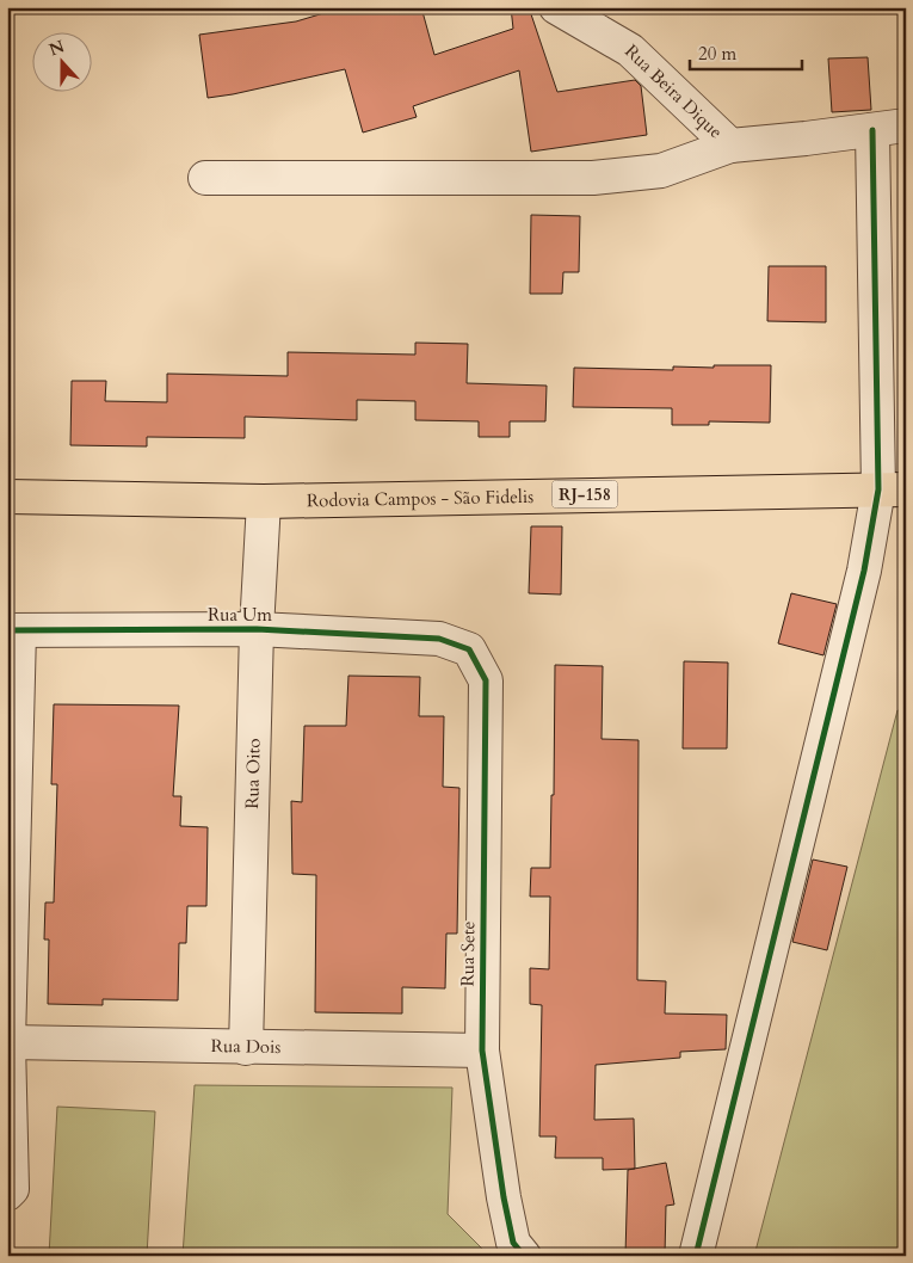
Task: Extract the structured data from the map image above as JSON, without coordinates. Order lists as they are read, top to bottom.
{
  "streets": {
    "main road": ["RJ-158", "Rodovia Campos - São Fidelis"],
    "street": [
      "Rua Beira Dique",
      "Rua Um",
      "Rua Oito",
      "Rua Sete",
      "Rua Dois"
    ]
  },
  "crossings": [
    ["Rodovia Campos - São Fidelis", "Rua Oito"],
    ["Rua Um", "Rua Oito"],
    ["Rua Um", "Rua Sete"],
    ["Rua Oito", "Rua Dois"],
    ["Rua Sete", "Rua Dois"]
  ],
  "scale_bar": "20 m",
  "north": "top"
}
